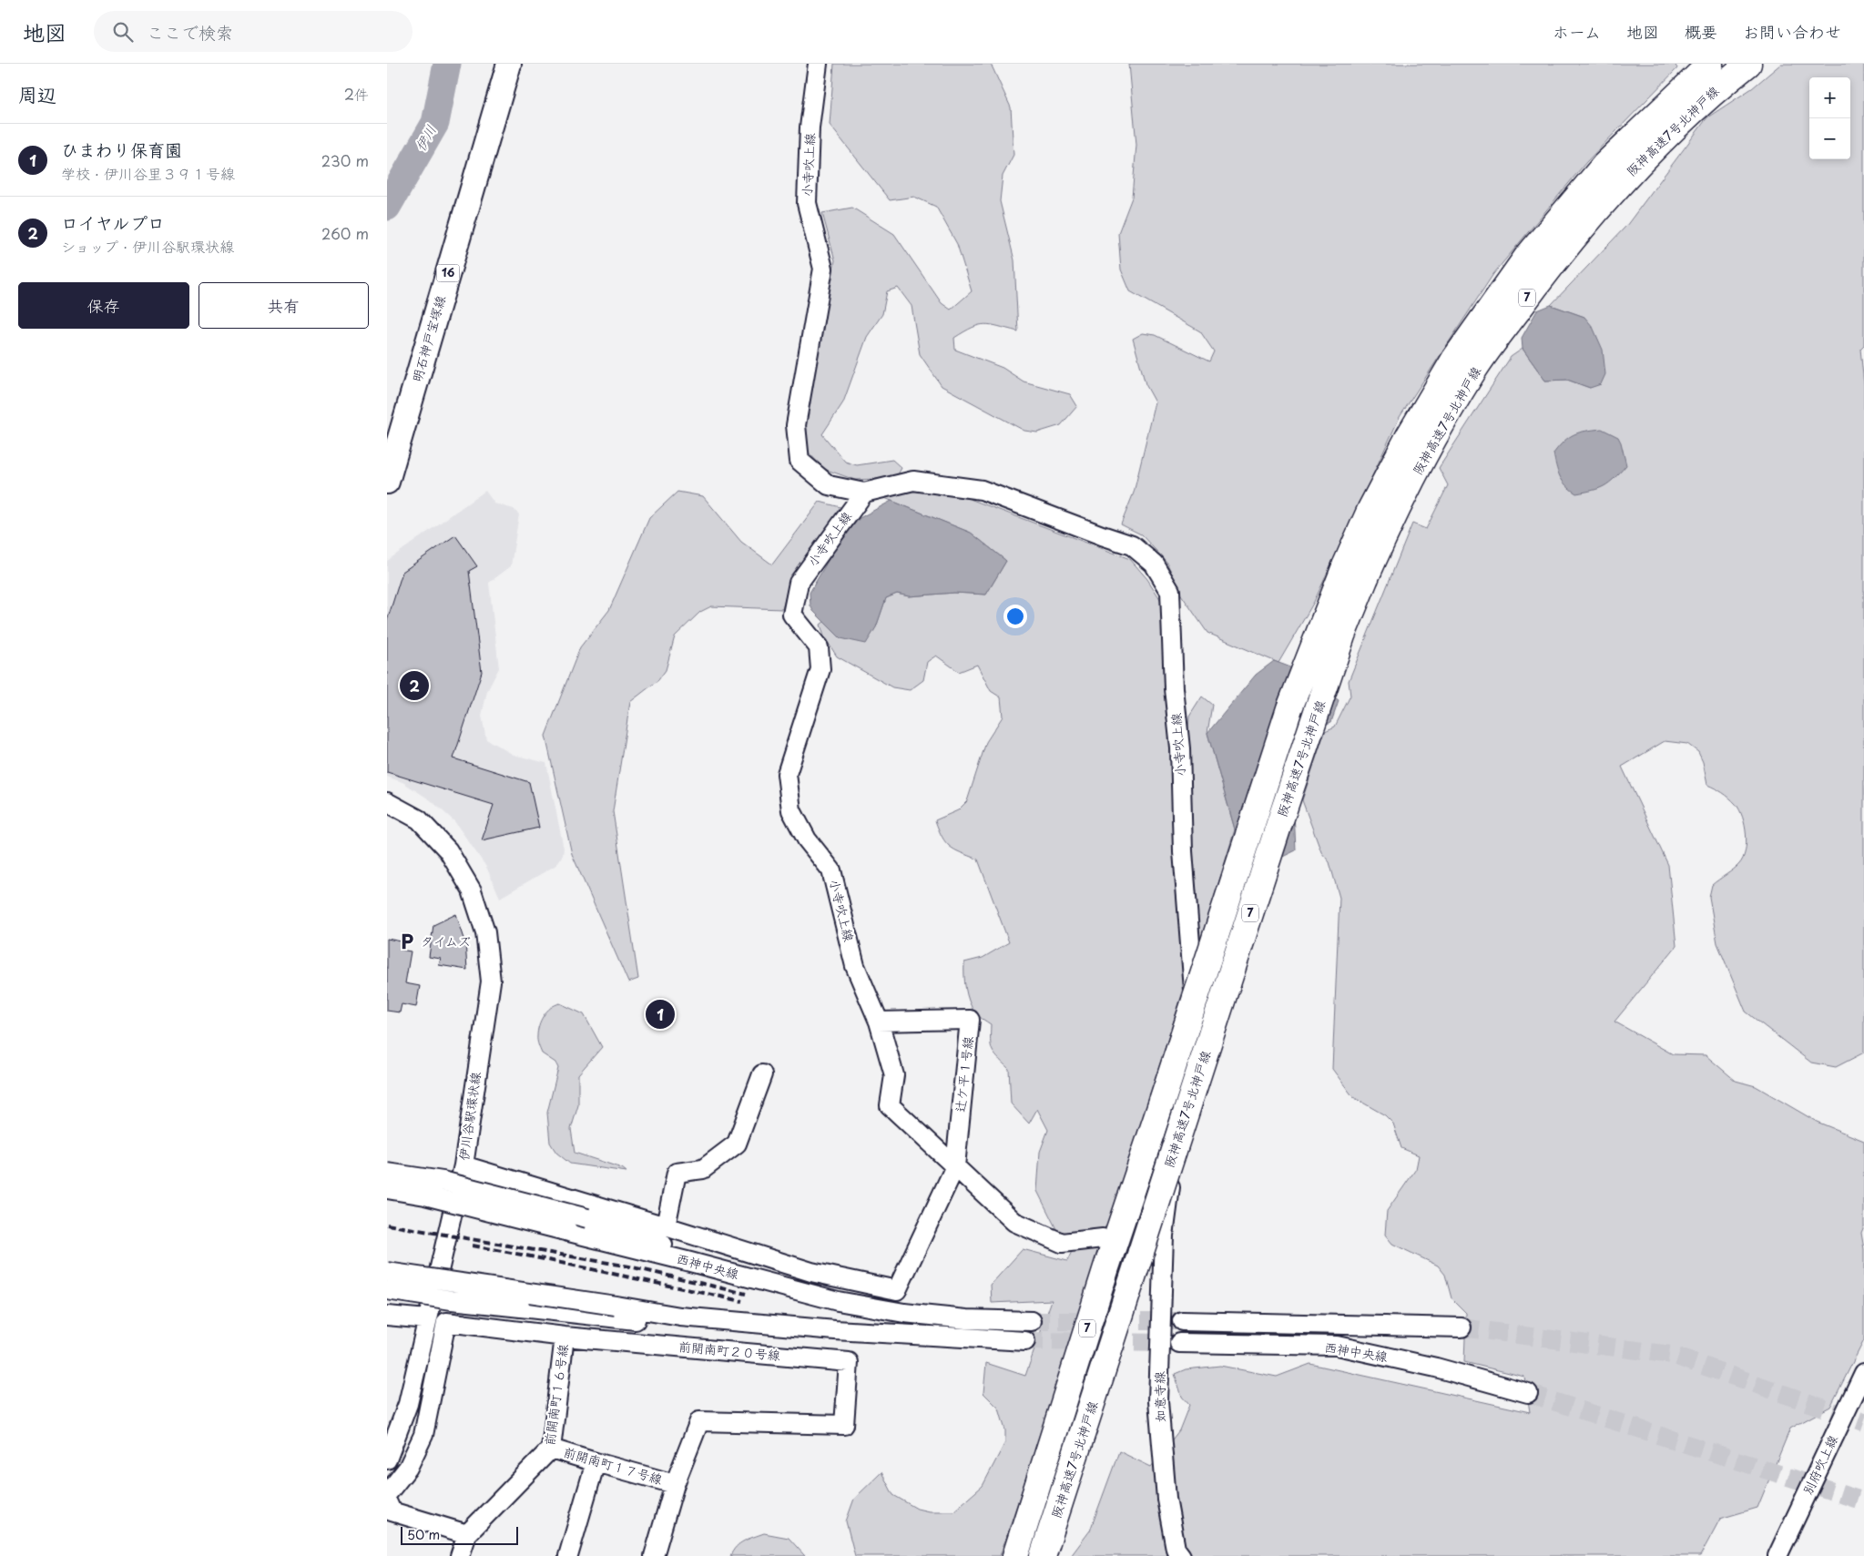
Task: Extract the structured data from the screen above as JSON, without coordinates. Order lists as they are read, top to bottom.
{
  "streets": {
    "highway": ["阪神高速7号北神戸線", "7"],
    "main road": ["16", "明石神戸宝塚線"],
    "street": [
      "小寺吹上線",
      "辻ケ平１号線",
      "伊川谷駅環状線",
      "西神中央線",
      "前開南町２０号線",
      "前開南町１６号線",
      "如意寺線",
      "別府吹上線",
      "前開南町１７号線"
    ]
  },
  "crossings": [
    ["小寺吹上線", "辻ケ平１号線"],
    ["小寺吹上線", "如意寺線"],
    ["前開南町２０号線", "前開南町１６号線"],
    ["前開南町２０号線", "前開南町１７号線"],
    ["前開南町１６号線", "前開南町１７号線"]
  ],
  "water": ["伊川"],
  "places": {
    "parking": ["タイムズ"]
  },
  "scale_bar": "50 m",
  "page": {
    "header": "地図",
    "search": "ここで検索",
    "nav": [
      "ホーム",
      "地図",
      "概要",
      "お問い合わせ"
    ],
    "heading": ["周辺", "2件"],
    "map_buttons": ["+", "−"],
    "list": [
      {
        "mark": "1",
        "name": "ひまわり保育園",
        "note": "学校 · 伊川谷里３９１号線",
        "value": "230 m"
      },
      {
        "mark": "2",
        "name": "ロイヤルプロ",
        "note": "ショップ · 伊川谷駅環状線",
        "value": "260 m"
      }
    ],
    "buttons": ["保存", "共有"],
    "pins": ["2", "1"],
    "scale": "50 m"
  }
}
